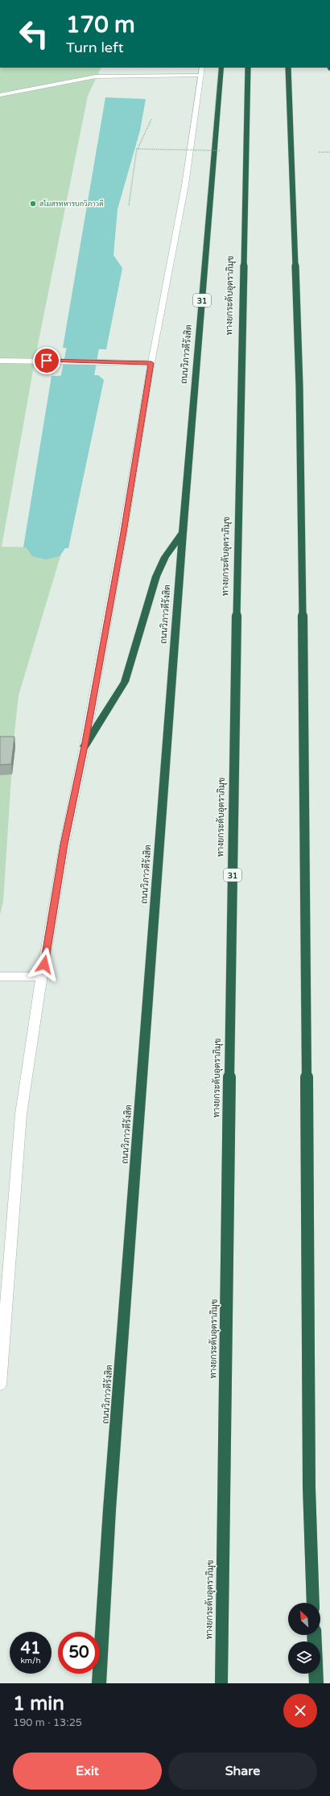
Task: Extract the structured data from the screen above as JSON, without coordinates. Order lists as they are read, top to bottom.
{
  "streets": {
    "highway": ["ทางยกระดับอุตราภิมุข", "31", "ถนนวิภาวดีรังสิต"]
  },
  "places": ["สโมสรทหารบกวิภาวดี"],
  "north": "top left",
  "page": {
    "turn": ["170 m", "Turn left"],
    "speed": "41 km/h",
    "limit": "50",
    "heading": ["1 min", "190 m · 13:25"],
    "buttons": ["Exit", "Share"]
  }
}
